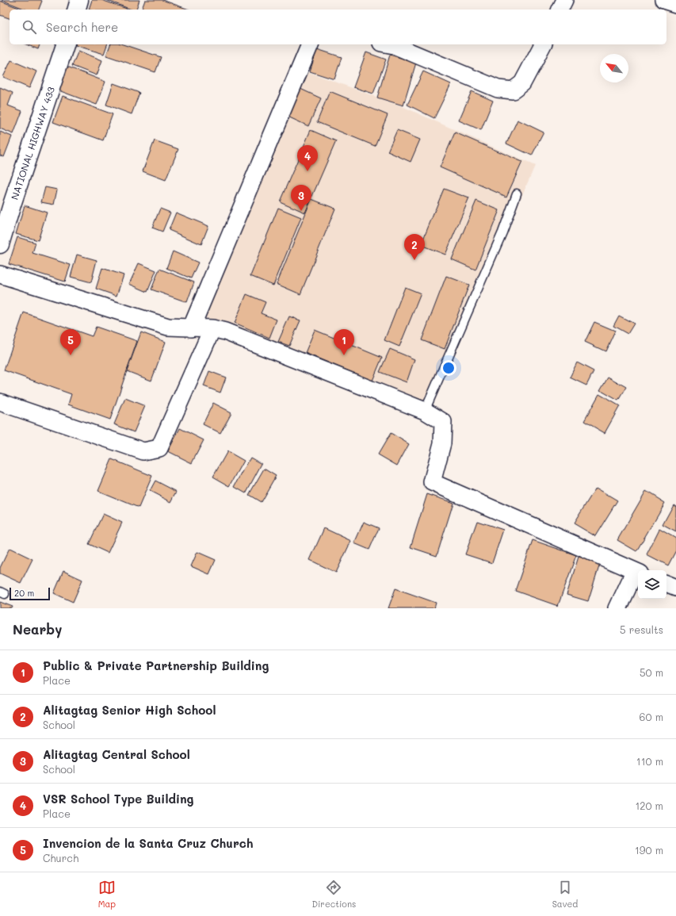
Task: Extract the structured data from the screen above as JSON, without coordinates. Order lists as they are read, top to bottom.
{
  "streets": {
    "main road": ["NATIONAL HIGHWAY 433"]
  },
  "scale_bar": "20 m",
  "north": "top left",
  "page": {
    "search": "Search here",
    "pins": [
      "4",
      "3",
      "2",
      "1",
      "5"
    ],
    "scale": "20 m",
    "heading": ["Nearby", "5 results"],
    "list": [
      {
        "mark": "1",
        "name": "Public & Private Partnership Building",
        "note": "Place",
        "value": "50 m"
      },
      {
        "mark": "2",
        "name": "Alitagtag Senior High School",
        "note": "School",
        "value": "60 m"
      },
      {
        "mark": "3",
        "name": "Alitagtag Central School",
        "note": "School",
        "value": "110 m"
      },
      {
        "mark": "4",
        "name": "VSR School Type Building",
        "note": "Place",
        "value": "120 m"
      },
      {
        "mark": "5",
        "name": "Invencion de la Santa Cruz Church",
        "note": "Church",
        "value": "190 m"
      }
    ],
    "nav": ["Map", "Directions", "Saved"]
  }
}
